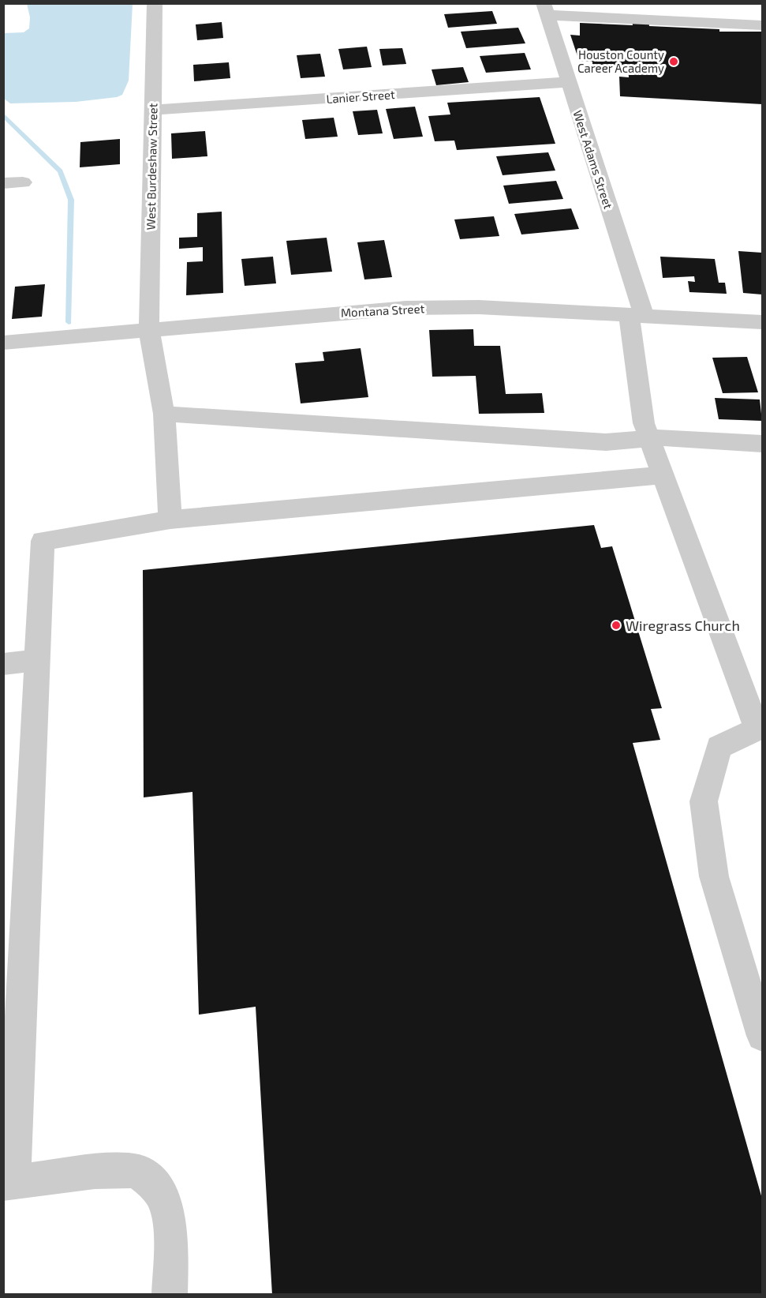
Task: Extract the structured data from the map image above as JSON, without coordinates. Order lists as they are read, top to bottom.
{
  "streets": {
    "street": [
      "Lanier Street",
      "West Adams Street",
      "West Burdeshaw Street",
      "Montana Street"
    ]
  },
  "crossings": [
    ["Lanier Street", "West Adams Street"],
    ["Lanier Street", "West Burdeshaw Street"],
    ["West Adams Street", "Montana Street"],
    ["West Burdeshaw Street", "Montana Street"]
  ],
  "places": ["Houston County Career Academy", "Wiregrass Church"]
}
